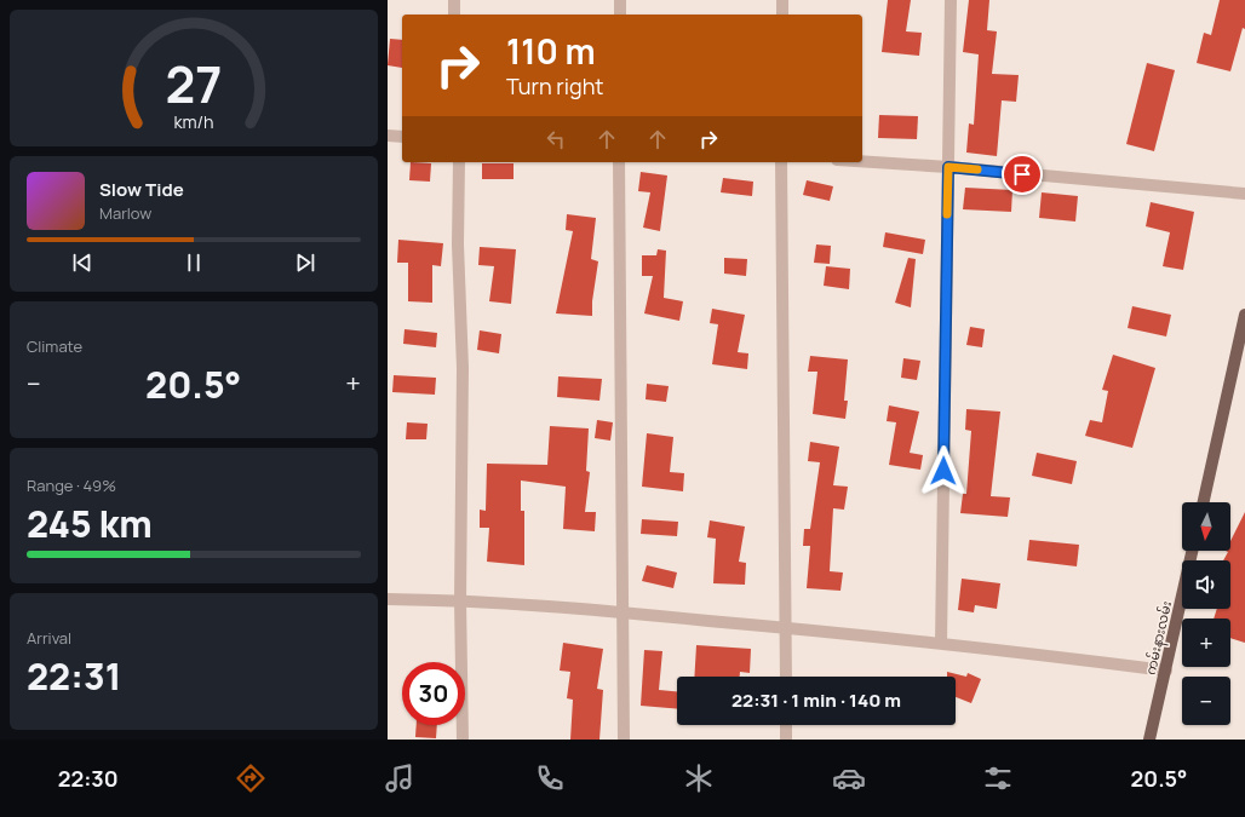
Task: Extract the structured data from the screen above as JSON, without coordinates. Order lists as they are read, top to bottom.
{
  "streets": {
    "main road": ["ကမ်းနားလမ်း"]
  },
  "north": "bottom",
  "page": {
    "turn": ["110 m", "Turn right"],
    "song": ["Slow Tide", "Marlow"],
    "tile": [
      "Climate",
      ["Range · 49%", "245 km"],
      ["Arrival", "22:31"]
    ],
    "heat": ["−", "20.5°", "+"],
    "map_buttons": ["+", "−"],
    "limit": "30",
    "trip": "22:31 · 1 min · 140 m",
    "tabs": ["22:30", "20.5°"],
    "gauge": ["27", "km/h"]
  }
}
